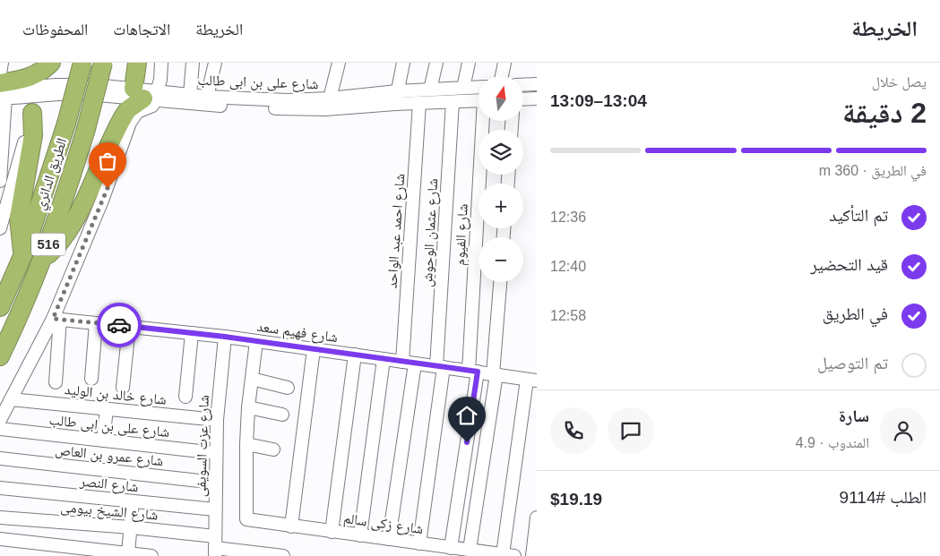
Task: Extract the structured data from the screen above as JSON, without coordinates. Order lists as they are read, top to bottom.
{
  "streets": {
    "highway": ["الطريق الدائري", "516"],
    "street": [
      "شارع على بن ابى طالب",
      "شارع احمد عبد الواحد",
      "شارع عثمان الوحوش",
      "شارع الفيوم",
      "شارع فهيم سعد",
      "شارع خالد بن الوليد",
      "شارع عزت السويفى",
      "شارع عمرو بن العاص",
      "شارع النصر",
      "شارع الشيخ بيومى",
      "شارع زكى سالم"
    ]
  },
  "crossings": [
    ["شارع على بن ابى طالب", "شارع احمد عبد الواحد"],
    ["شارع على بن ابى طالب", "شارع عثمان الوحوش"],
    ["شارع على بن ابى طالب", "شارع عزت السويفى"],
    ["شارع احمد عبد الواحد", "شارع فهيم سعد"],
    ["شارع احمد عبد الواحد", "شارع زكى سالم"],
    ["شارع عثمان الوحوش", "شارع فهيم سعد"],
    ["شارع عثمان الوحوش", "شارع زكى سالم"],
    ["شارع الفيوم", "شارع فهيم سعد"],
    ["شارع الفيوم", "شارع زكى سالم"],
    ["شارع فهيم سعد", "شارع عزت السويفى"],
    ["شارع خالد بن الوليد", "شارع عزت السويفى"],
    ["شارع عزت السويفى", "شارع عمرو بن العاص"],
    ["شارع عزت السويفى", "شارع النصر"],
    ["شارع عزت السويفى", "شارع الشيخ بيومى"]
  ],
  "north": "top",
  "page": {
    "header": "الخريطة",
    "nav": ["الخريطة", "الاتجاهات", "المحفوظات"],
    "heading": ["2 دقيقة", "يصل خلال", "13:04–13:09"],
    "panel": [
      "سارة",
      "المندوب · 4.9",
      "الطلب #9114",
      "$19.19"
    ],
    "map_buttons": ["+", "−"],
    "bar": "في الطريق · 360 m",
    "list": [
      ["تم التأكيد", "12:36"],
      ["قيد التحضير", "12:40"],
      ["في الطريق", "12:58"],
      "تم التوصيل"
    ]
  }
}
